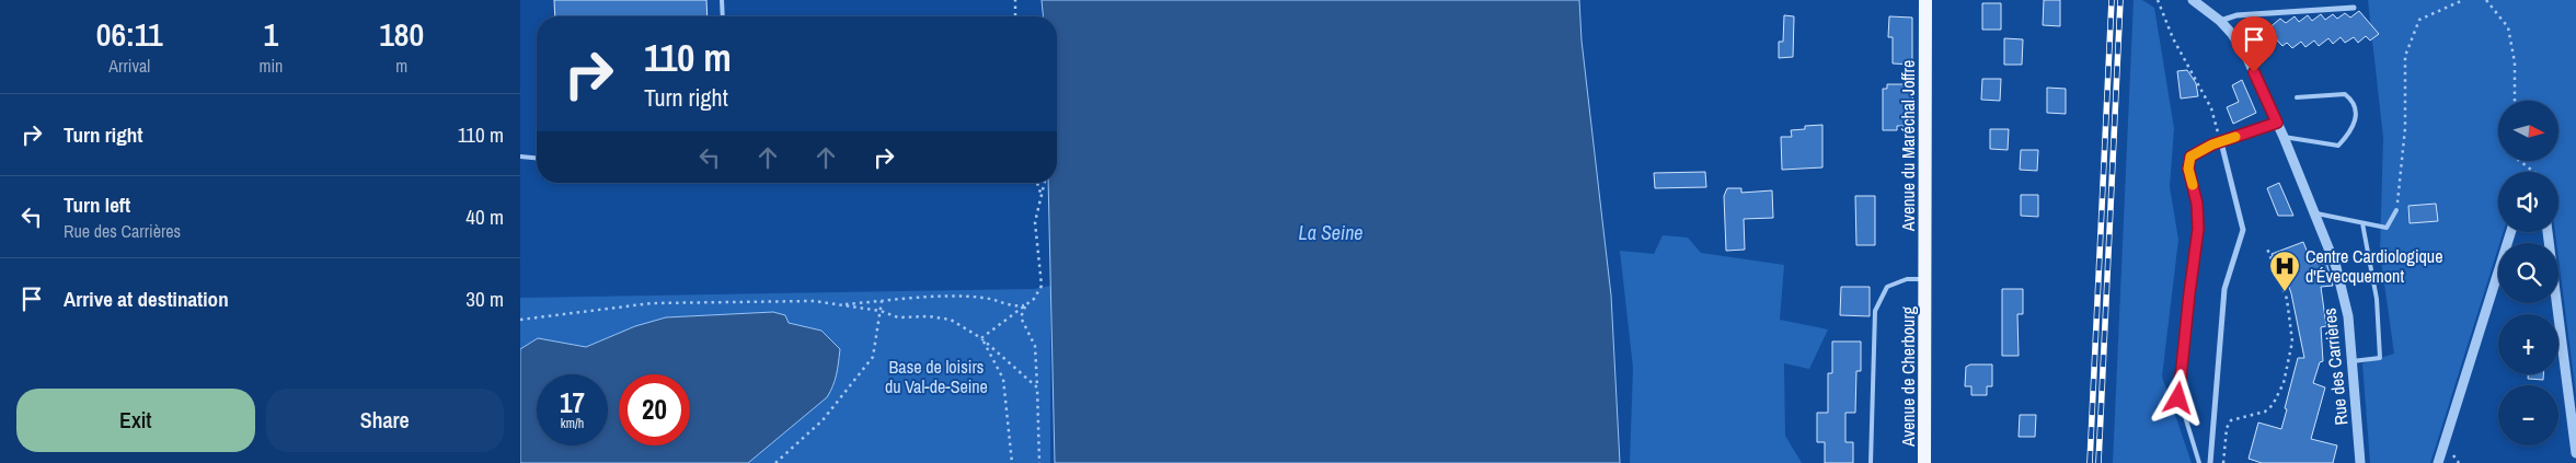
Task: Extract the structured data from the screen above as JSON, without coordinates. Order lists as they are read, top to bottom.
{
  "streets": {
    "main road": ["Avenue du Maréchal Joffre", "Avenue de Cherbourg"],
    "street": ["Rue des Carrières"]
  },
  "crossings": [
    ["Avenue du Maréchal Joffre", "Avenue de Cherbourg"]
  ],
  "water": ["La Seine"],
  "parks": ["Base de loisirs du Val-de-Seine"],
  "places": {
    "hospital": ["Centre Cardiologique d'Évecquemont"]
  },
  "north": "right",
  "page": {
    "eta": [
      "06:11",
      "Arrival",
      "1",
      "min",
      "180",
      "m"
    ],
    "turn": ["110 m", "Turn right"],
    "list": [
      {
        "name": "Turn right",
        "value": "110 m"
      },
      {
        "name": "Turn left",
        "note": "Rue des Carrières",
        "value": "40 m"
      },
      {
        "name": "Arrive at destination",
        "value": "30 m"
      }
    ],
    "map_buttons": ["+", "−"],
    "speed": "17 km/h",
    "limit": "20",
    "buttons": ["Exit", "Share"]
  }
}
